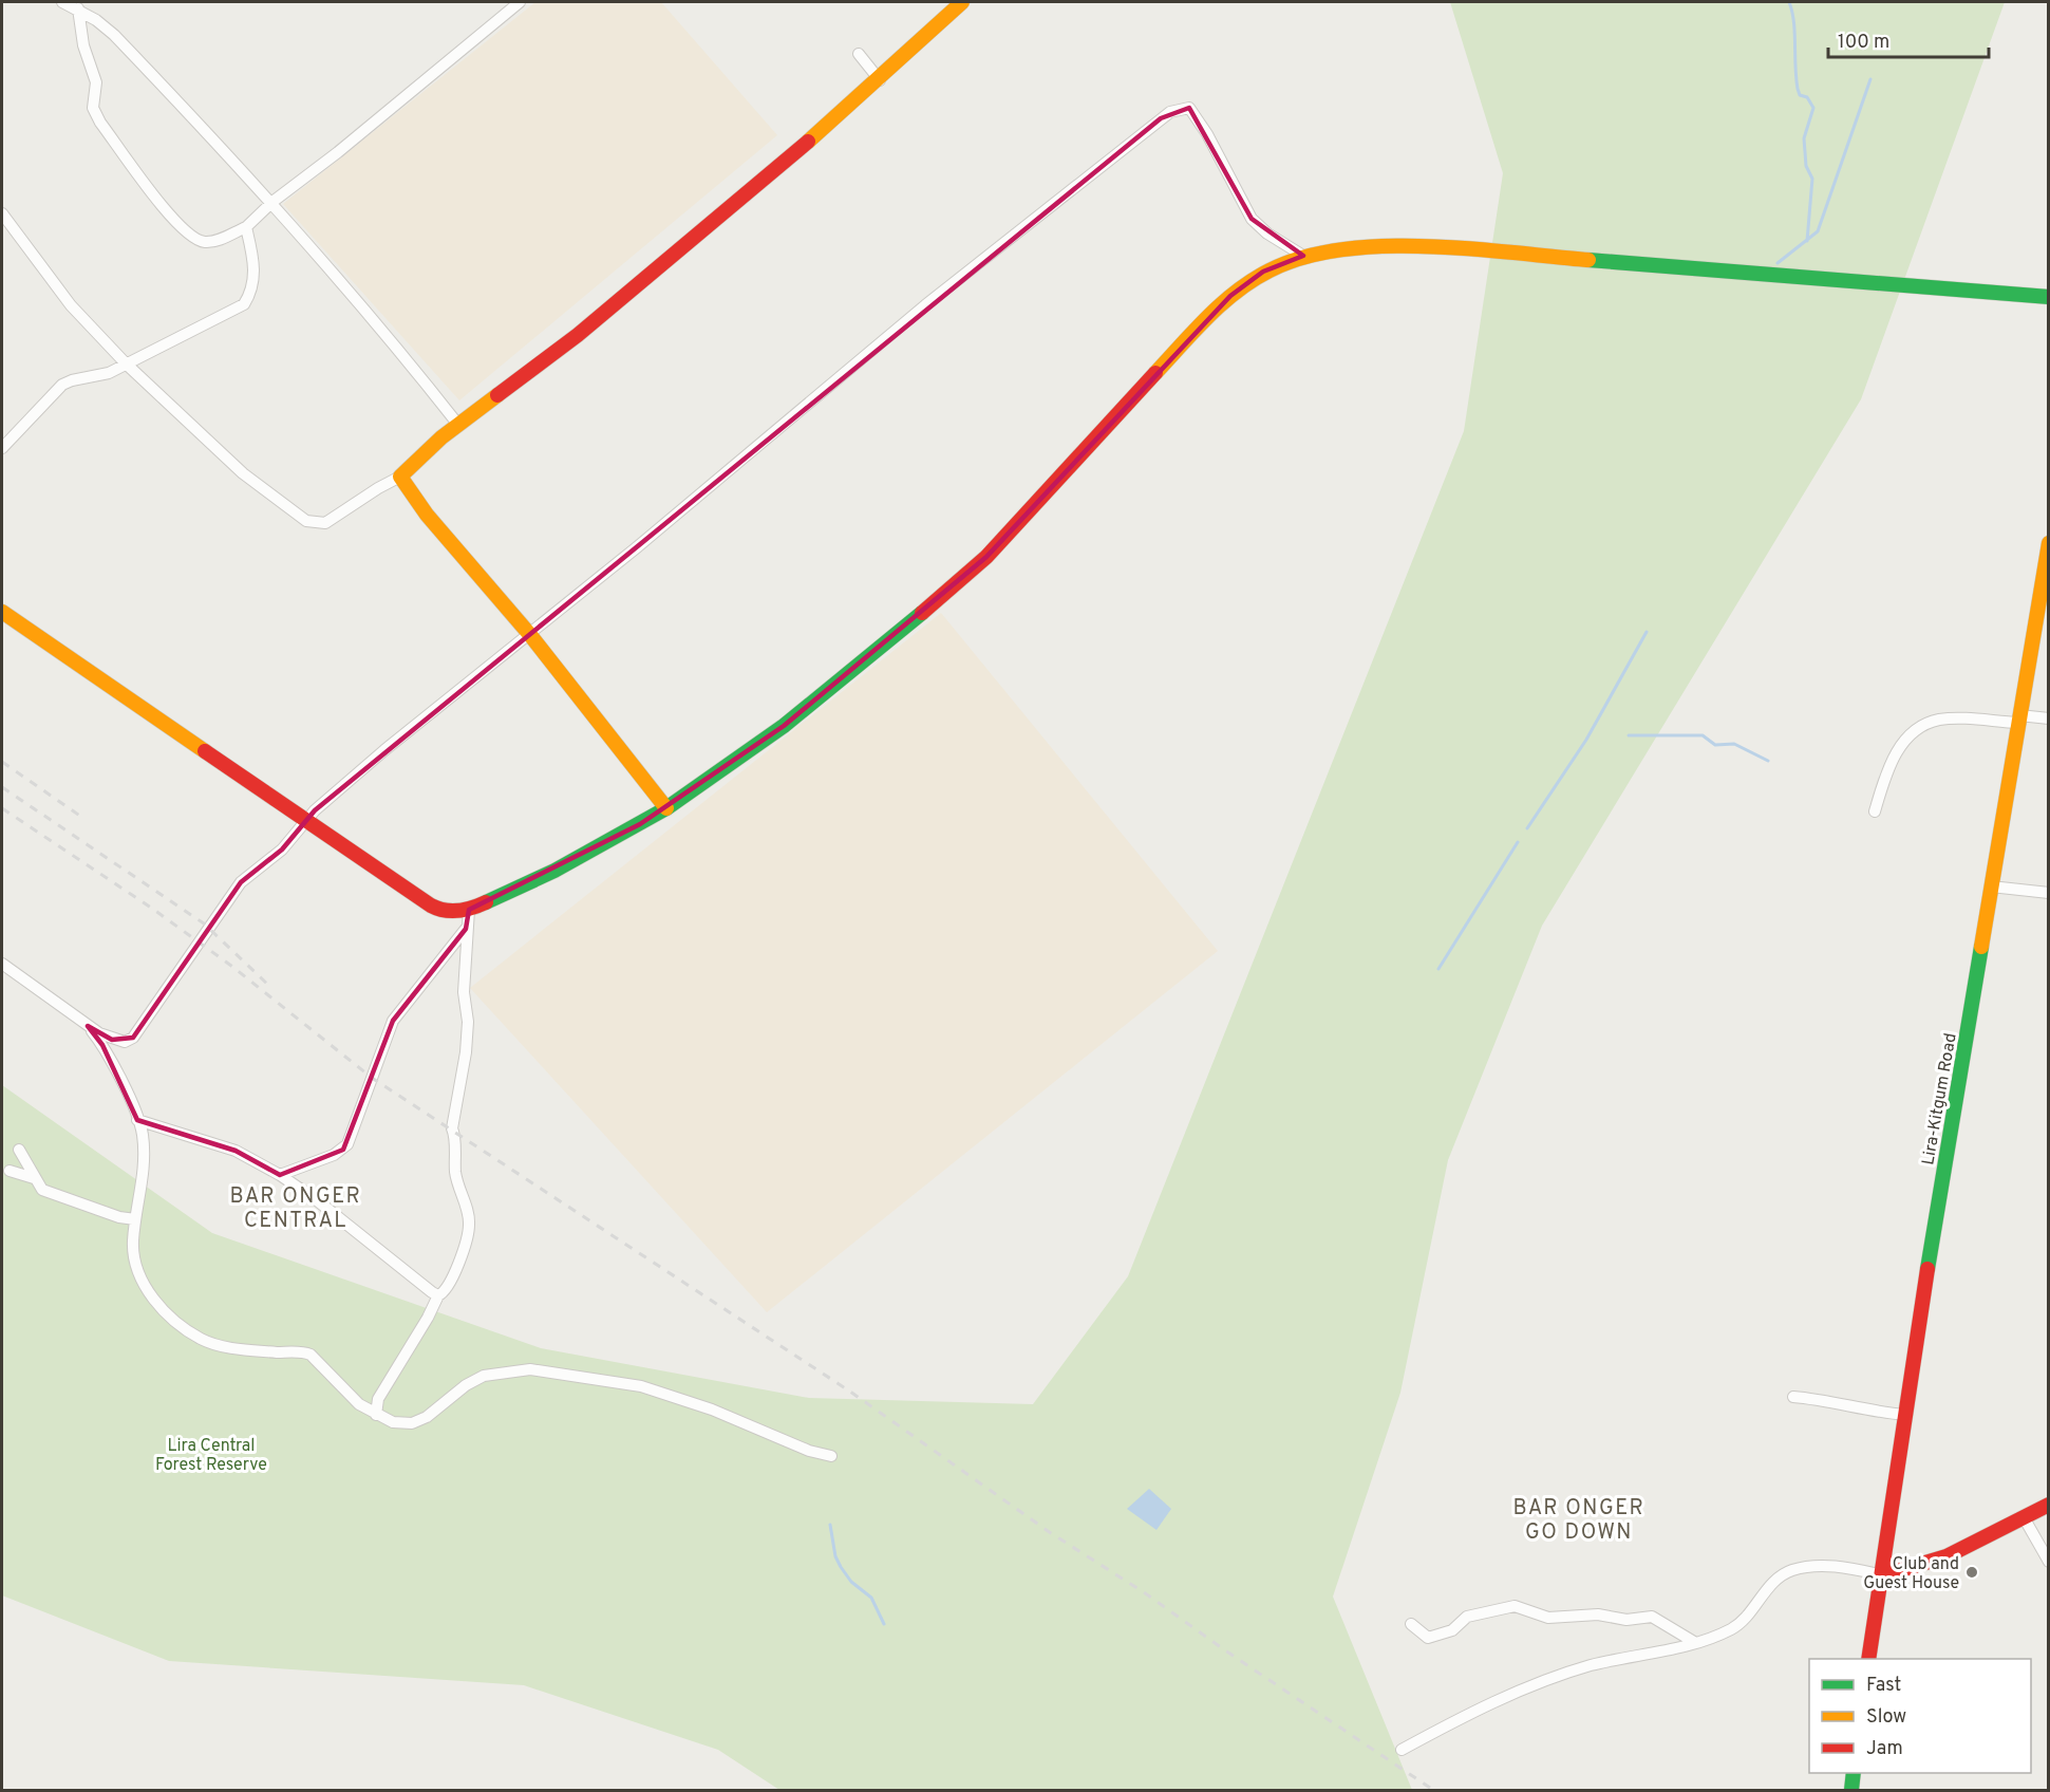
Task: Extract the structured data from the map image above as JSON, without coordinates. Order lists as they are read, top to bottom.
{
  "streets": {
    "street": ["Lira-Kitgum Road"]
  },
  "districts": ["BAR ONGER CENTRAL", "BAR ONGER GO DOWN"],
  "parks": ["Lira Central Forest Reserve"],
  "places": ["Club and Guest House"],
  "legend": ["Fast", "Slow", "Jam"],
  "scale_bar": "100 m"
}
